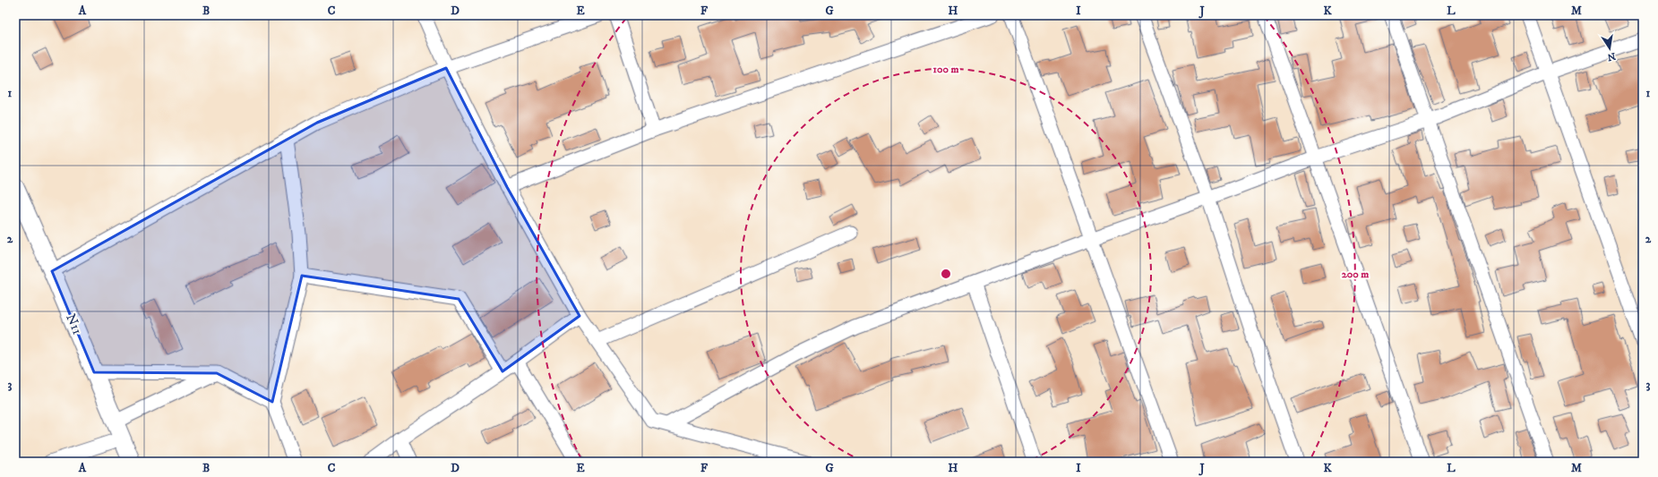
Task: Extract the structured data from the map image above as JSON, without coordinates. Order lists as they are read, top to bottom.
{
  "streets": {
    "main road": ["N11"]
  },
  "north": "bottom",
  "grid": {
    "columns": [
      "A",
      "B",
      "C",
      "D",
      "E",
      "F",
      "G",
      "H",
      "I",
      "J",
      "K",
      "L",
      "M"
    ],
    "rows": ["1", "2", "3"]
  },
  "rings": ["100 m", "200 m"]
}
